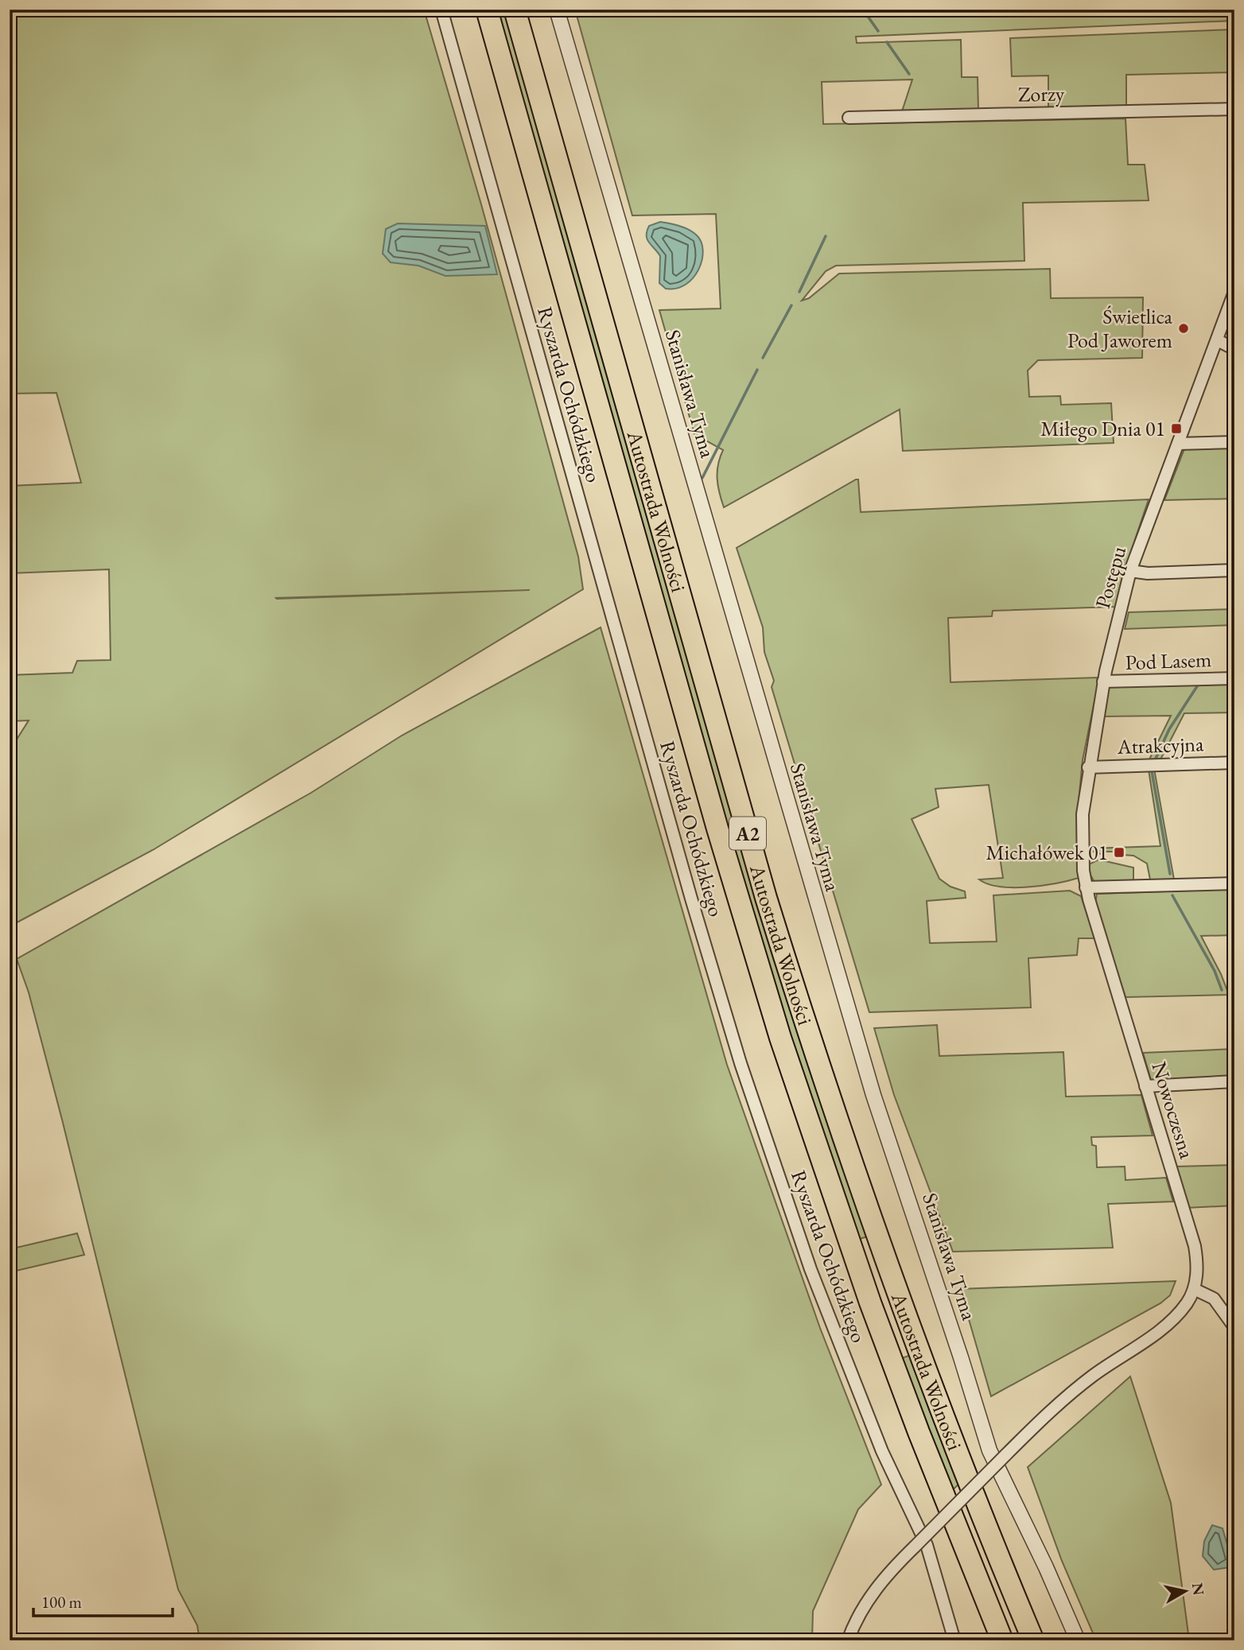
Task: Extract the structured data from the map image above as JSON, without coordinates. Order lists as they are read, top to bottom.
{
  "streets": {
    "highway": ["Autostrada Wolności", "A2"],
    "street": [
      "Zorzy",
      "Stanisława Tyma",
      "Ryszarda Ochódzkiego",
      "Postępu",
      "Pod Lasem",
      "Atrakcyjna",
      "Nowoczesna"
    ]
  },
  "crossings": [
    ["Postępu", "Pod Lasem"],
    ["Postępu", "Atrakcyjna"],
    ["Postępu", "Nowoczesna"]
  ],
  "places": {
    "other": ["Świetlica Pod Jaworem"],
    "transit": ["Miłego Dnia 01", "Michałówek 01"]
  },
  "scale_bar": "100 m",
  "north": "right"
}
